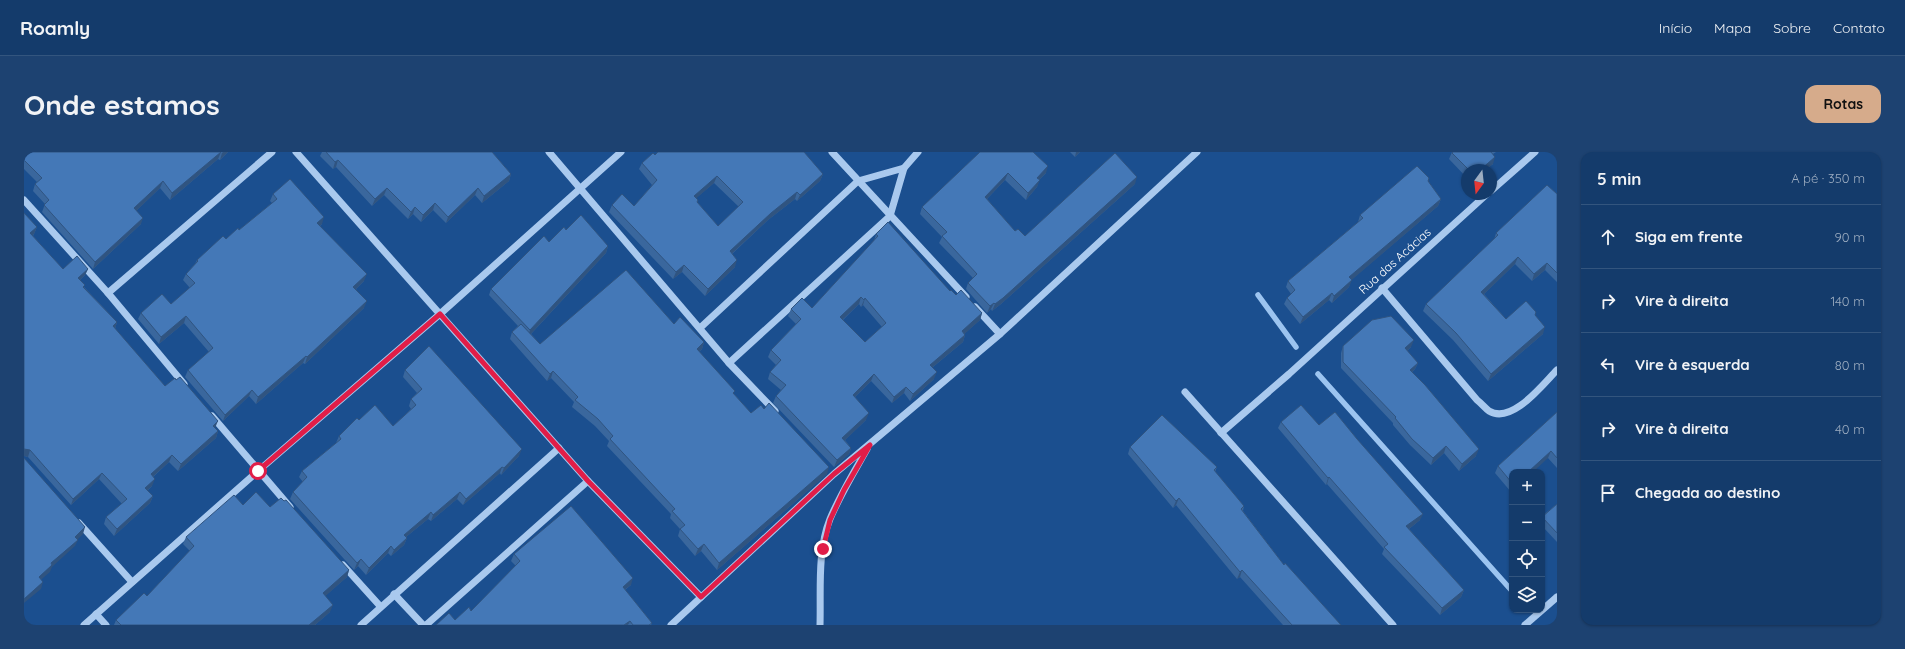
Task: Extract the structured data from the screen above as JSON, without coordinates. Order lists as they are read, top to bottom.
{
  "streets": {
    "street": ["Rua das Acácias"]
  },
  "north": "bottom",
  "page": {
    "header": "Roamly",
    "nav": [
      "Início",
      "Mapa",
      "Sobre",
      "Contato"
    ],
    "buttons": "Rotas",
    "title": "Onde estamos",
    "heading": ["5 min", "A pé · 350 m"],
    "list": [
      ["Siga em frente", "90 m"],
      ["Vire à direita", "140 m"],
      ["Vire à esquerda", "80 m"],
      ["Vire à direita", "40 m"],
      "Chegada ao destino"
    ],
    "map_buttons": ["+", "−"]
  }
}
